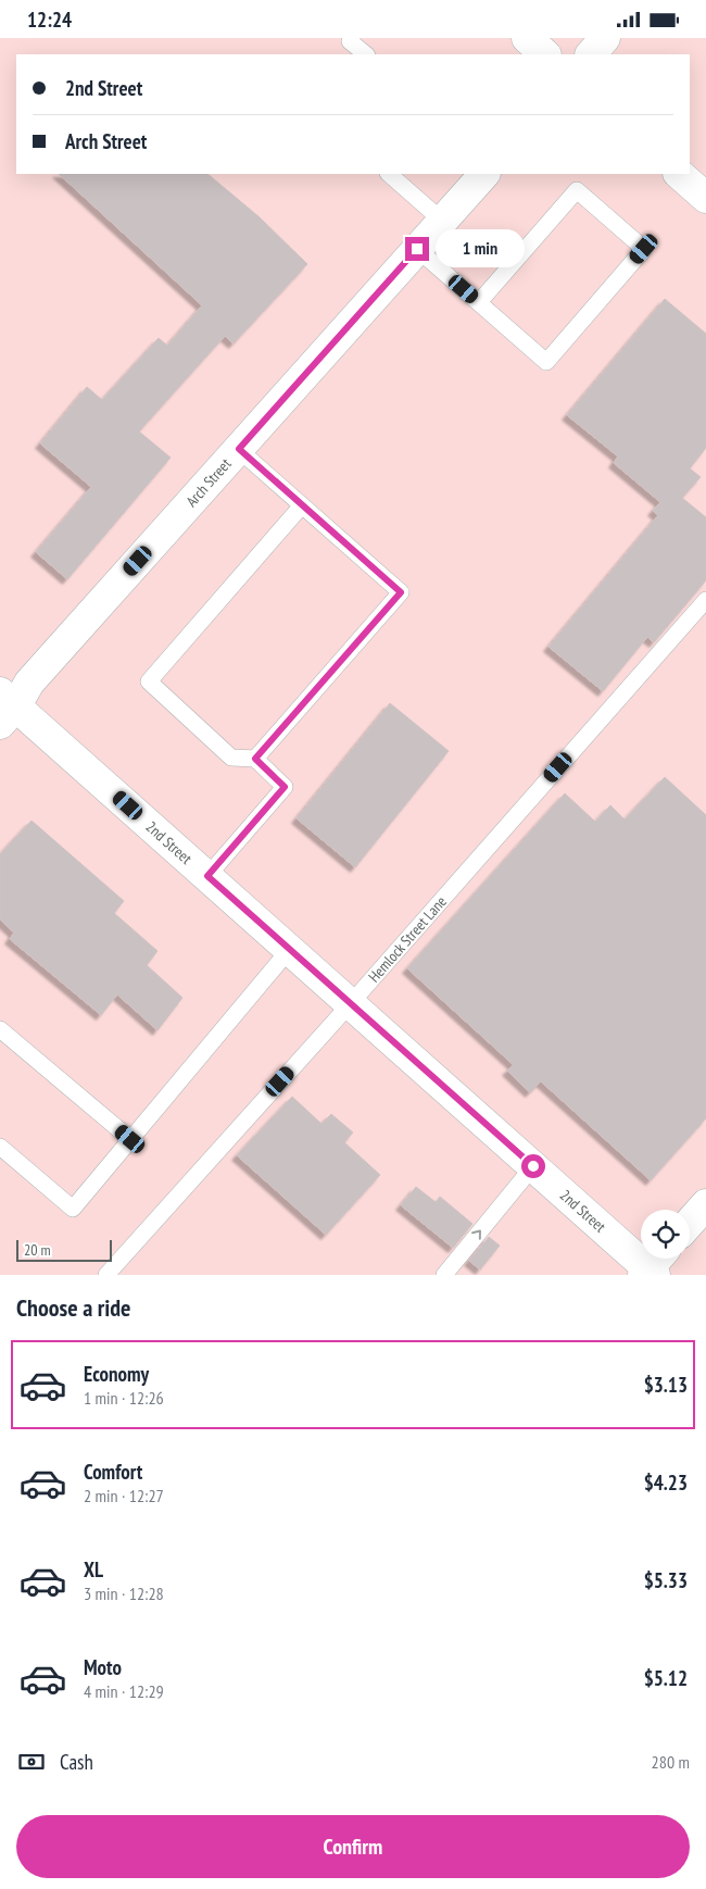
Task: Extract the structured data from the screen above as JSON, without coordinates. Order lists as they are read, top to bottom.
{
  "streets": {
    "street": ["Arch Street", "2nd Street"],
    "lane": ["Hemlock Street Lane"]
  },
  "crossings": [
    ["Arch Street", "2nd Street"],
    ["2nd Street", "Hemlock Street Lane"]
  ],
  "scale_bar": "20 m",
  "page": {
    "status": "12:24",
    "banner": ["2nd Street", "Arch Street"],
    "bubble": "1 min",
    "scale": "20 m",
    "heading": "Choose a ride",
    "list": [
      {
        "name": "Economy",
        "note": "1 min · 12:26",
        "value": "$3.13"
      },
      {
        "name": "Comfort",
        "note": "2 min · 12:27",
        "value": "$4.23"
      },
      {
        "name": "XL",
        "note": "3 min · 12:28",
        "value": "$5.33"
      },
      {
        "name": "Moto",
        "note": "4 min · 12:29",
        "value": "$5.12"
      }
    ],
    "pay": ["Cash", "280 m"],
    "buttons": "Confirm"
  }
}
